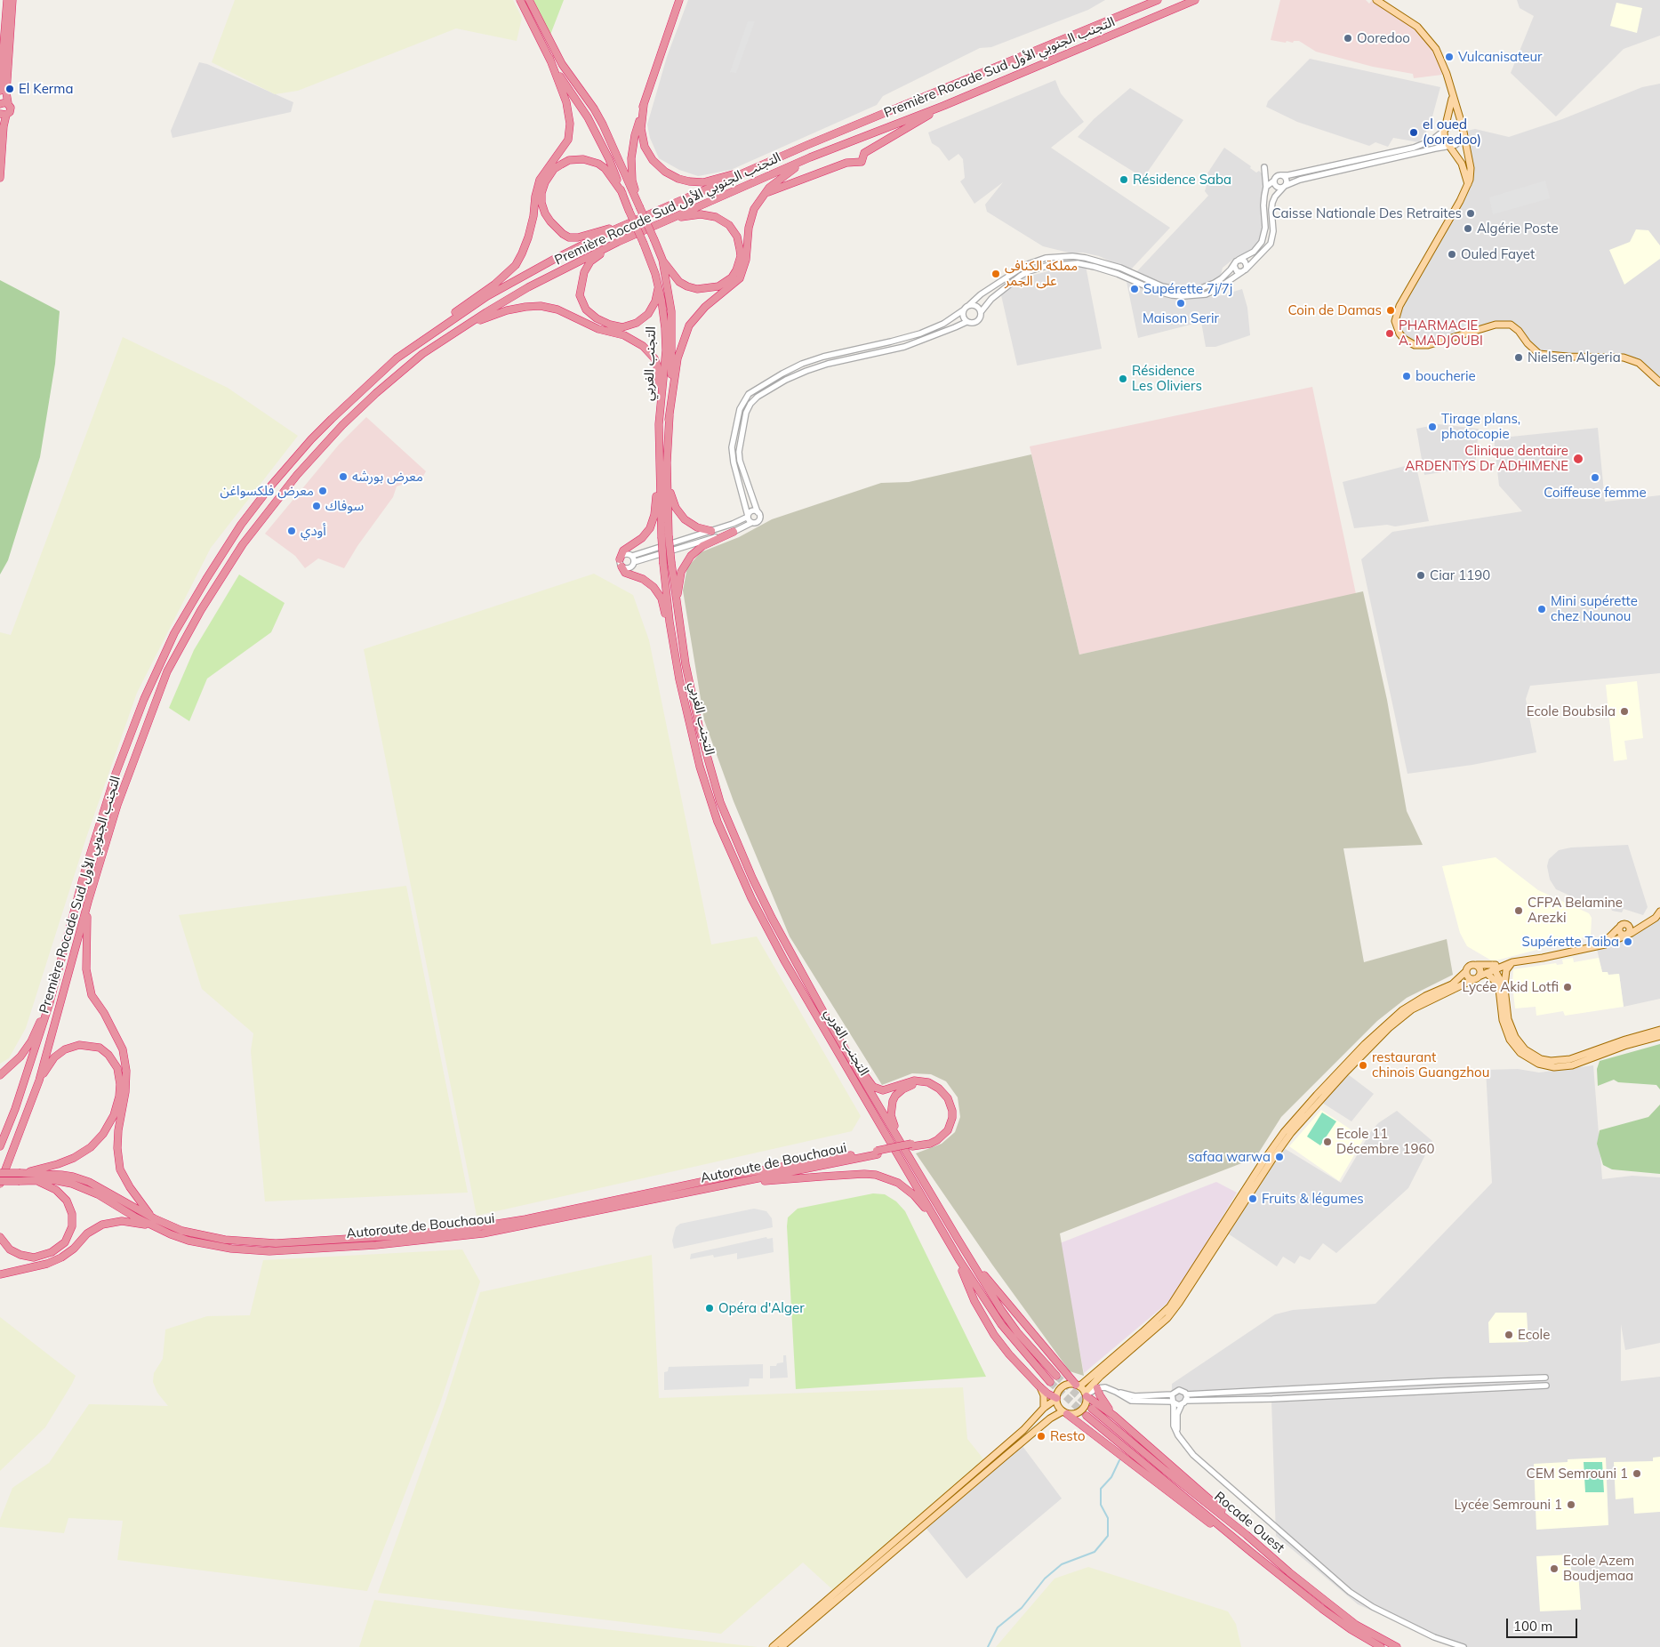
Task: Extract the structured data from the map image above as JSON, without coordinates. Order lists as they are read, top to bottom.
{
  "streets": {
    "highway": [
      "Première Rocade Sud التجنب الجنوبي الأول",
      "التجنب الغربي",
      "Autoroute de Bouchaoui",
      "Rocade Ouest"
    ]
  },
  "crossings": [
    ["Première Rocade Sud التجنب الجنوبي الأول", "Autoroute de Bouchaoui"]
  ],
  "places": [
    "Ooredoo",
    "Vulcanisateur",
    "El Kerma",
    "el oued (ooredoo)",
    "Résidence Saba",
    "Caisse Nationale Des Retraites",
    "Algérie Poste",
    "Ouled Fayet",
    "مملكة الكنافى على الجمر",
    "Supérette 7j/7j",
    "Maison Serir",
    "Coin de Damas",
    "PHARMACIE A. MADJOUBI",
    "Nielsen Algeria",
    "boucherie",
    "Résidence Les Oliviers",
    "Tirage plans, photocopie",
    "Clinique dentaire ARDENTYS Dr ADHIMENE",
    "معرض بورشه",
    "Coiffeuse femme",
    "معرض فلكسواغن",
    "سوفاك",
    "أودي",
    "Ciar 1190",
    "Mini supérette chez Nounou",
    "Ecole Boubsila",
    "CFPA Belamine Arezki",
    "Supérette Taiba",
    "Lycée Akid Lotfi",
    "restaurant chinois Guangzhou",
    "Ecole 11 Décembre 1960",
    "safaa warwa",
    "Fruits & légumes",
    "Opéra d'Alger",
    "Ecole",
    "Resto",
    "CEM Semrouni 1",
    "Lycée Semrouni 1",
    "Ecole Azem Boudjemaa"
  ],
  "scale_bar": "100 m"
}
